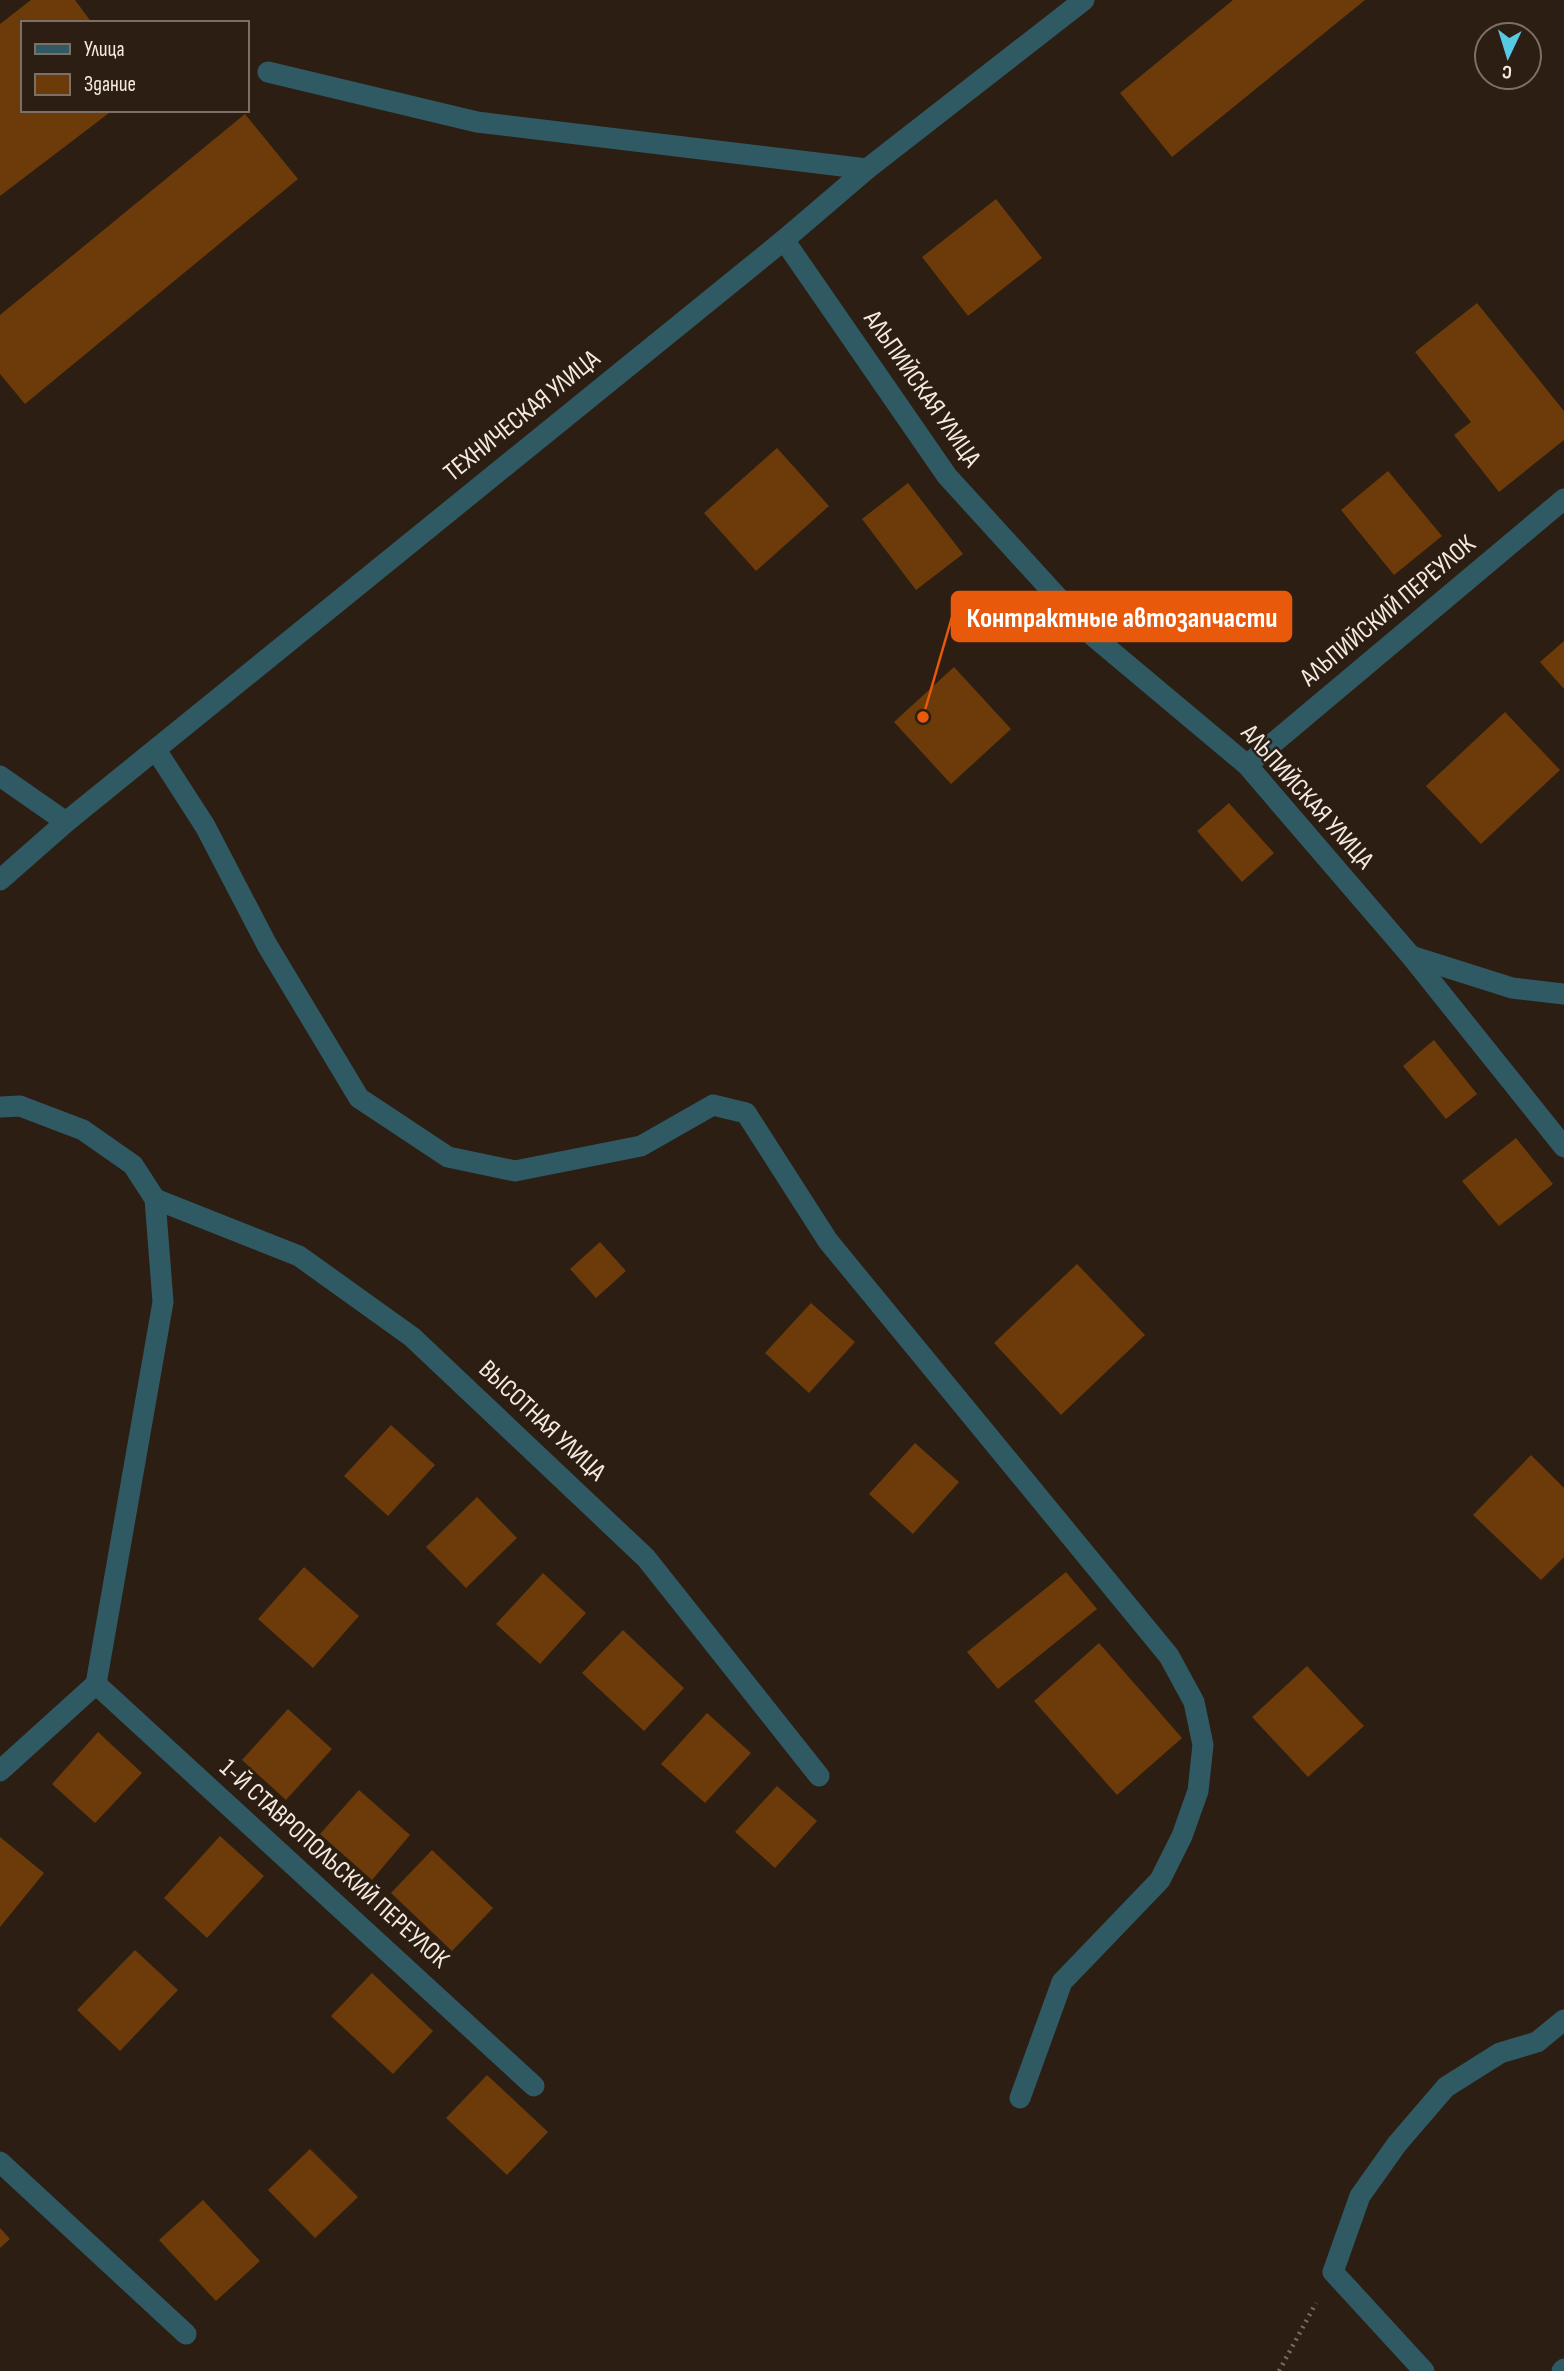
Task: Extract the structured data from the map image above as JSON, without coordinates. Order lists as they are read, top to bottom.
{
  "streets": {
    "street": [
      "АЛЬПИЙСКАЯ УЛИЦА",
      "ТЕХНИЧЕСКАЯ УЛИЦА",
      "АЛЬПИЙСКИЙ ПЕРЕУЛОК",
      "ВЫСОТНАЯ УЛИЦА",
      "1-Й СТАВРОПОЛЬСКИЙ ПЕРЕУЛОК"
    ]
  },
  "crossings": [
    ["АЛЬПИЙСКАЯ УЛИЦА", "ТЕХНИЧЕСКАЯ УЛИЦА"],
    ["АЛЬПИЙСКАЯ УЛИЦА", "АЛЬПИЙСКИЙ ПЕРЕУЛОК"]
  ],
  "places": ["Контрактные автозапчасти"],
  "legend": ["Улица", "Здание"],
  "north": "bottom"
}
